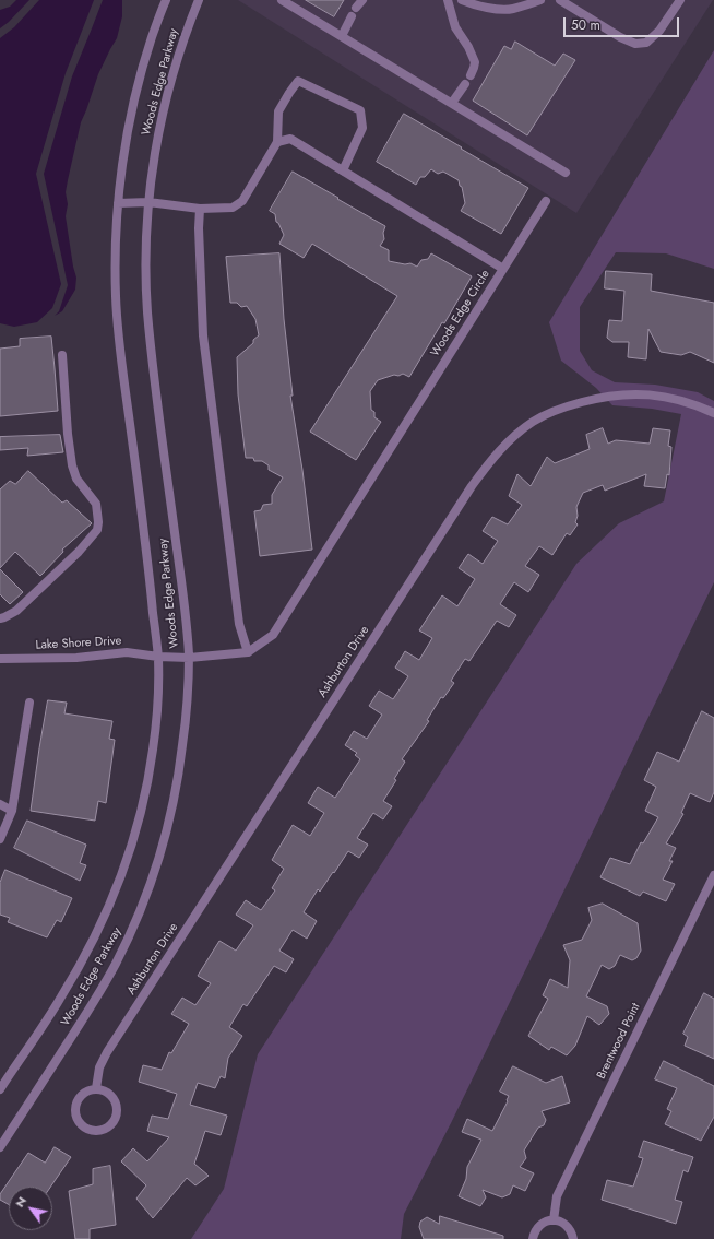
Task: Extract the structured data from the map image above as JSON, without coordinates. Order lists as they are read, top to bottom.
{
  "streets": {
    "street": [
      "Woods Edge Parkway",
      "Woods Edge Circle",
      "Lake Shore Drive",
      "Ashburton Drive",
      "Brentwood Point"
    ]
  },
  "crossings": [
    ["Woods Edge Parkway", "Woods Edge Circle"],
    ["Woods Edge Parkway", "Lake Shore Drive"],
    ["Woods Edge Circle", "Lake Shore Drive"]
  ],
  "scale_bar": "50 m",
  "north": "top left"
}
